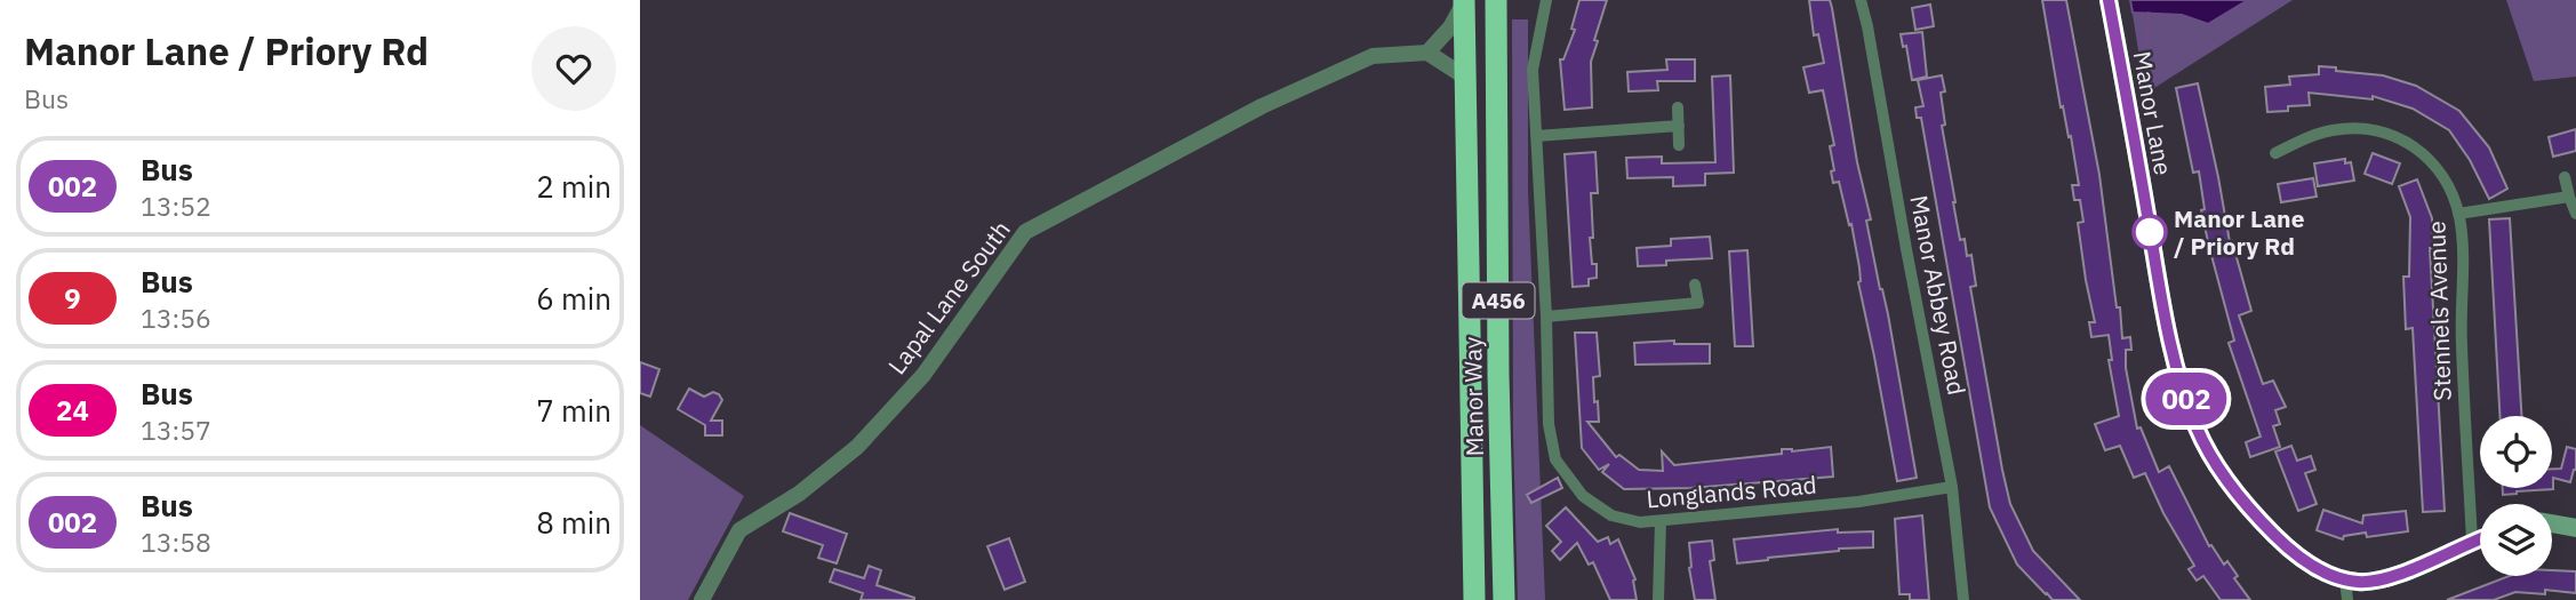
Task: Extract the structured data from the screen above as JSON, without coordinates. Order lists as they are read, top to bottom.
{
  "streets": {
    "highway": ["A456", "Manor Way"],
    "main road": ["Manor Lane"],
    "street": [
      "Manor Abbey Road",
      "Lapal Lane South",
      "Stennels Avenue",
      "Longlands Road"
    ]
  },
  "crossings": [
    ["Manor Lane", "Stennels Avenue"],
    ["Manor Abbey Road", "Longlands Road"]
  ],
  "places": ["Manor Lane / Priory Rd"],
  "lines": ["bus line 002"],
  "page": {
    "heading": ["Manor Lane / Priory Rd", "Bus"],
    "on_map": "002",
    "list": [
      {
        "mark": "002",
        "name": "Bus",
        "note": "13:52",
        "value": "2 min"
      },
      {
        "mark": "9",
        "name": "Bus",
        "note": "13:56",
        "value": "6 min"
      },
      {
        "mark": "24",
        "name": "Bus",
        "note": "13:57",
        "value": "7 min"
      },
      {
        "mark": "002",
        "name": "Bus",
        "note": "13:58",
        "value": "8 min"
      }
    ]
  }
}
